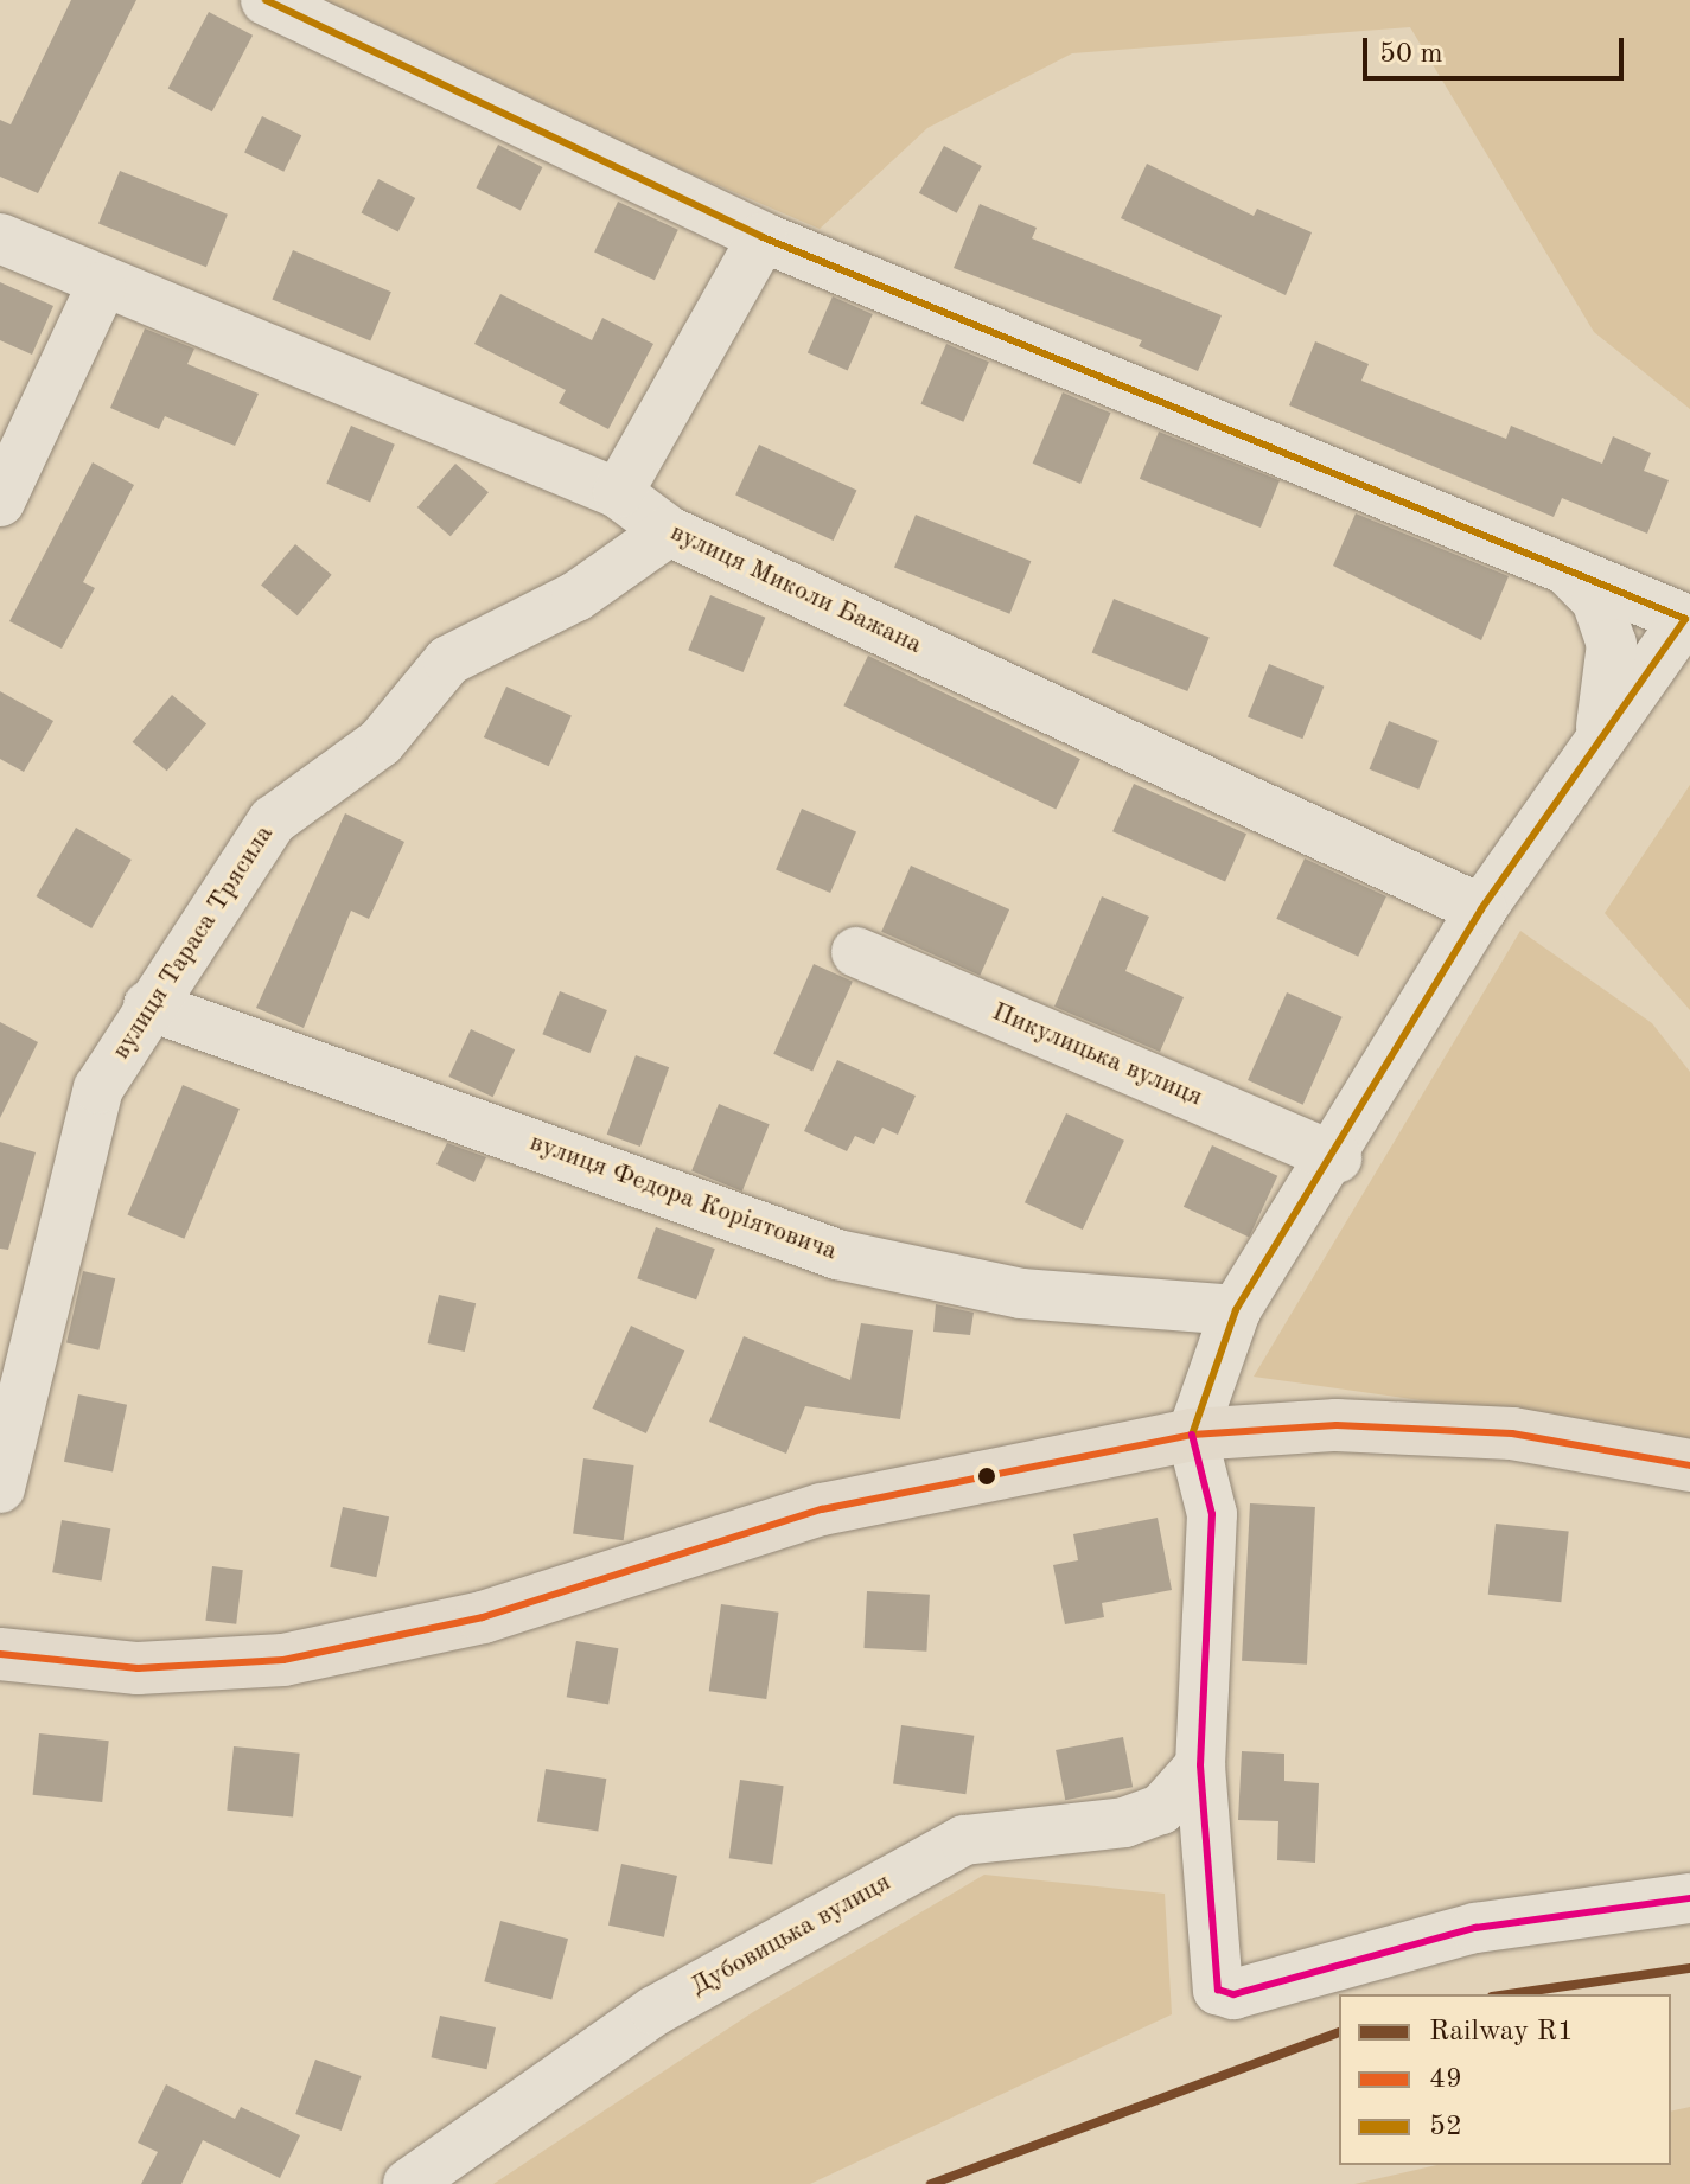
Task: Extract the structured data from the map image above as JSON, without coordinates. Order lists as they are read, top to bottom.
{
  "streets": {
    "street": [
      "вулиця Миколи Бажана",
      "вулиця Тараса Трясила",
      "Пикулицька вулиця",
      "вулиця Федора Коріятовича",
      "Дубовицька вулиця"
    ]
  },
  "crossings": [
    ["вулиця Миколи Бажана", "вулиця Тараса Трясила"],
    ["вулиця Тараса Трясила", "вулиця Федора Коріятовича"]
  ],
  "lines": ["transit line 52", "transit line 49", "rail line R1"],
  "legend": ["Railway R1", "49", "52"],
  "scale_bar": "50 m"
}
